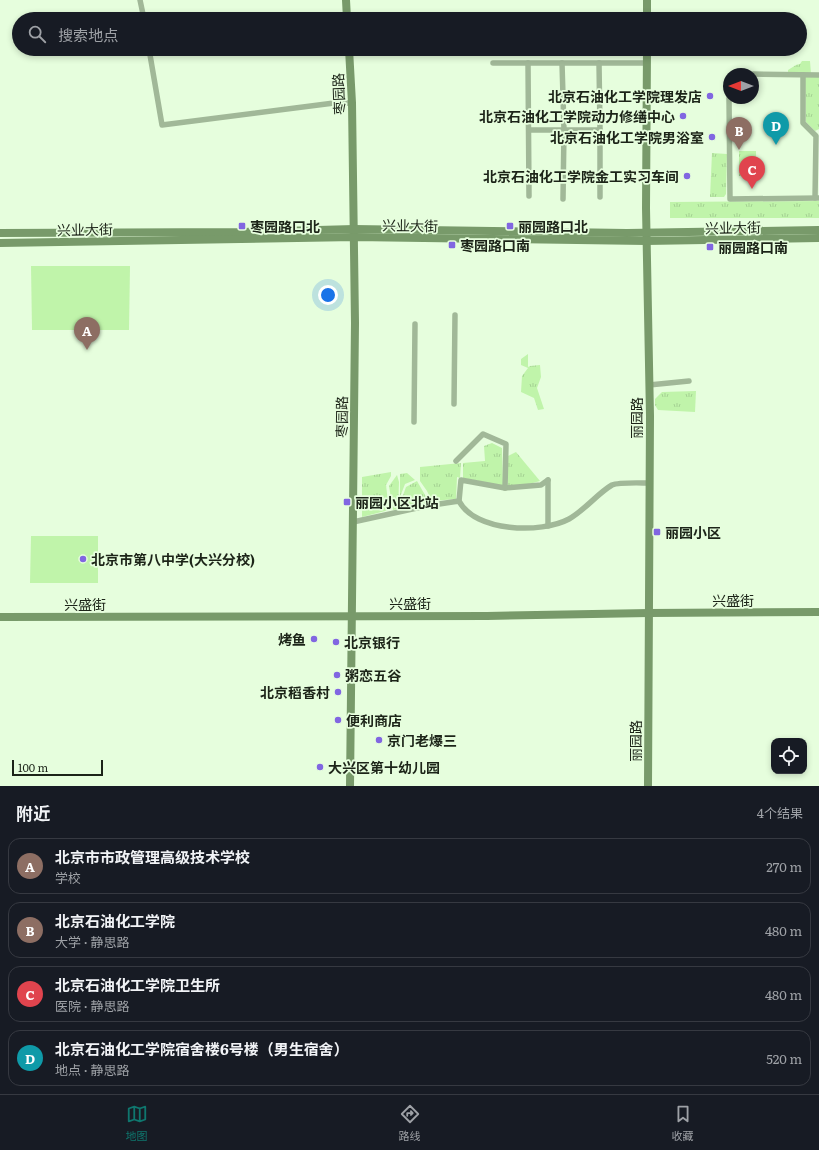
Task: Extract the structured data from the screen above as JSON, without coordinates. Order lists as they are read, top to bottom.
{
  "streets": {
    "street": [
      "枣园路",
      "兴业大街",
      "丽园路",
      "兴盛街"
    ]
  },
  "crossings": [
    ["枣园路", "兴业大街"],
    ["枣园路", "兴盛街"],
    ["兴业大街", "丽园路"],
    ["丽园路", "兴盛街"]
  ],
  "places": {
    "other": [
      "北京石油化工学院理发店",
      "北京石油化工学院动力修缮中心",
      "北京石油化工学院男浴室",
      "北京石油化工学院金工实习车间",
      "北京市第八中学(大兴分校)",
      "烤鱼",
      "北京银行",
      "粥恋五谷",
      "北京稻香村",
      "便利商店",
      "京门老爆三",
      "大兴区第十幼儿园"
    ],
    "transit": [
      "枣园路口北",
      "丽园路口北",
      "枣园路口南",
      "丽园路口南",
      "丽园小区北站",
      "丽园小区"
    ]
  },
  "scale_bar": "100 m",
  "north": "left",
  "page": {
    "search": "搜索地点",
    "pins": [
      "D",
      "B",
      "C",
      "A"
    ],
    "scale": "100 m",
    "heading": ["附近", "4个结果"],
    "list": [
      {
        "mark": "A",
        "name": "北京市市政管理高级技术学校",
        "note": "学校",
        "value": "270 m"
      },
      {
        "mark": "B",
        "name": "北京石油化工学院",
        "note": "大学 · 静思路",
        "value": "480 m"
      },
      {
        "mark": "C",
        "name": "北京石油化工学院卫生所",
        "note": "医院 · 静思路",
        "value": "480 m"
      },
      {
        "mark": "D",
        "name": "北京石油化工学院宿舍楼6号楼（男生宿舍）",
        "note": "地点 · 静思路",
        "value": "520 m"
      }
    ],
    "nav": ["地图", "路线", "收藏"]
  }
}
